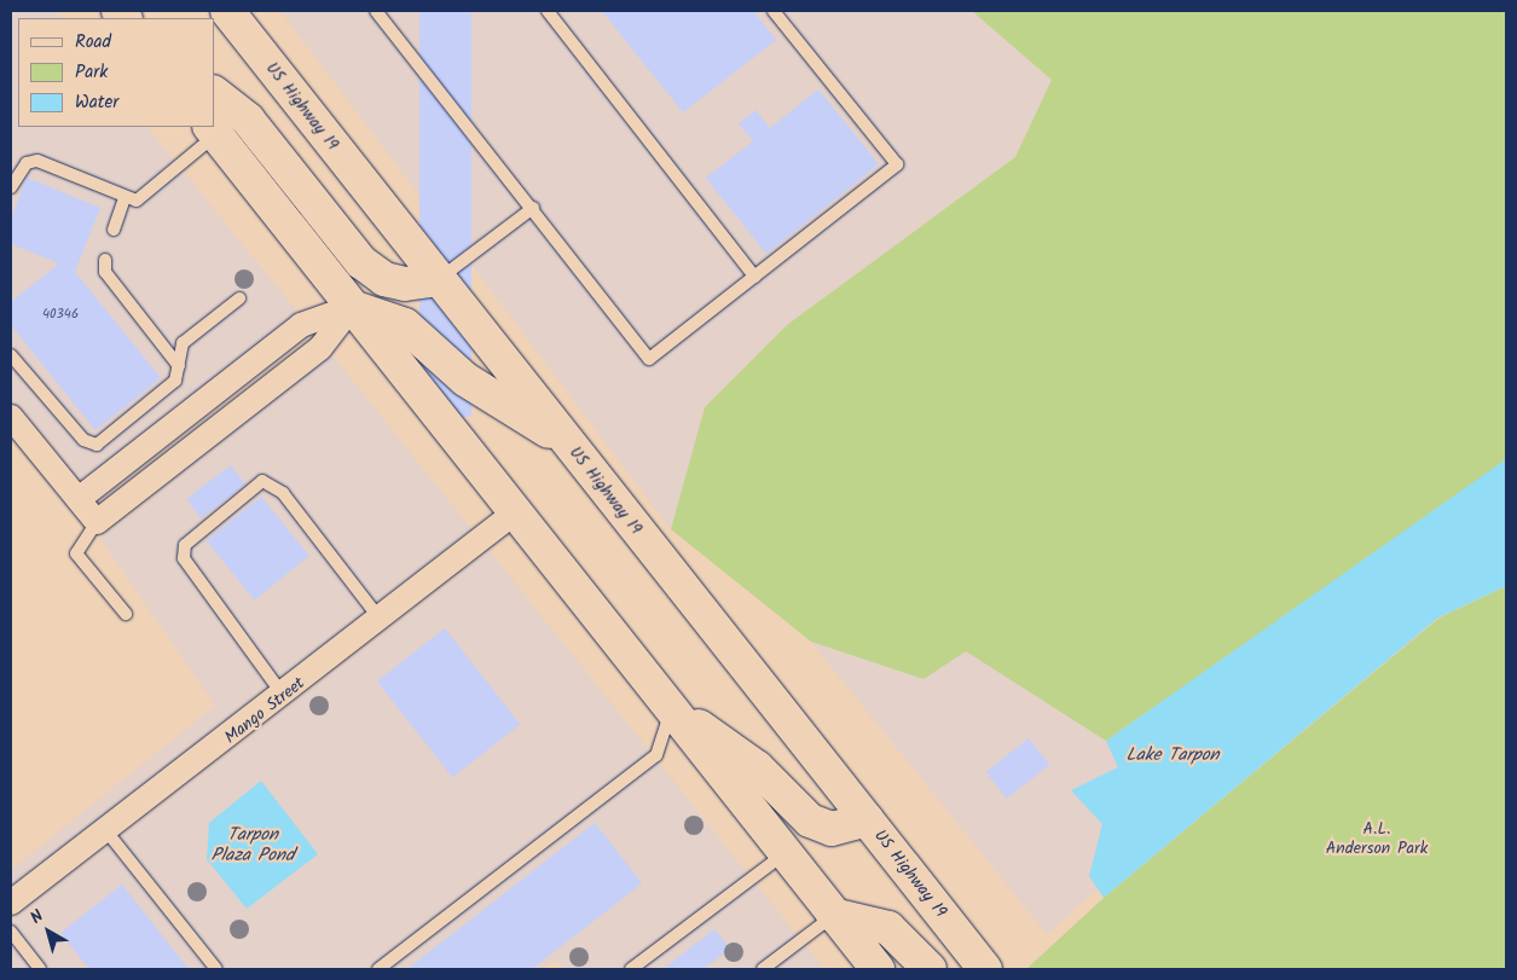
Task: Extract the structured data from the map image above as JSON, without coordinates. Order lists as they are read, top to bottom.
{
  "streets": {
    "highway": ["US Highway 19"],
    "street": ["Mango Street"]
  },
  "water": ["Lake Tarpon", "Tarpon Plaza Pond"],
  "parks": ["A.L. Anderson Park"],
  "house_numbers": ["40346"],
  "legend": ["Road", "Park", "Water"],
  "north": "top left"
}
